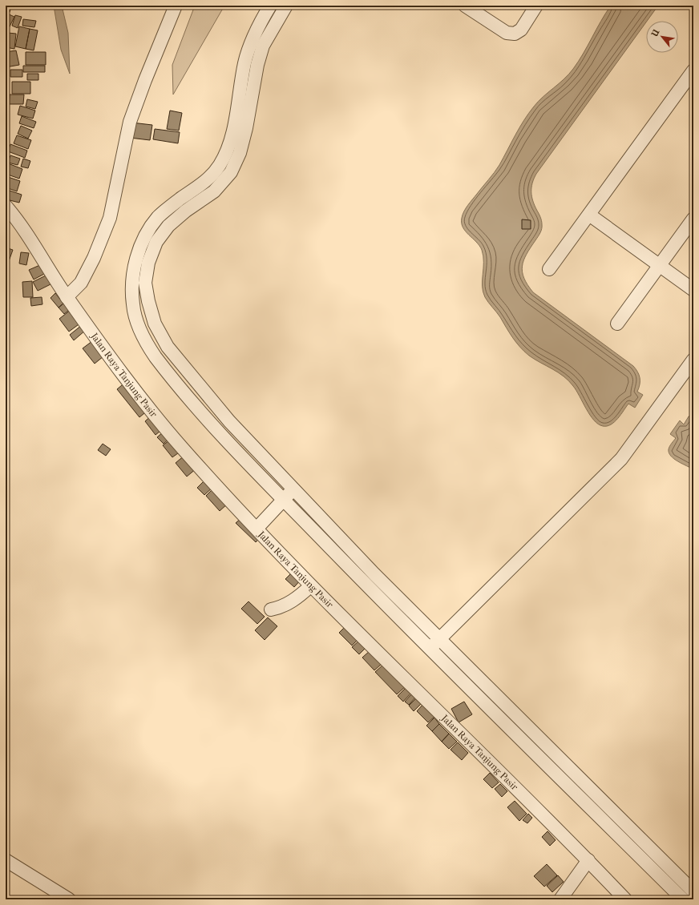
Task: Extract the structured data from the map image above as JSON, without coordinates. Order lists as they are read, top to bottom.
{
  "streets": {
    "street": ["Jalan Raya Tanjung Pasir"]
  },
  "north": "top left"
}
